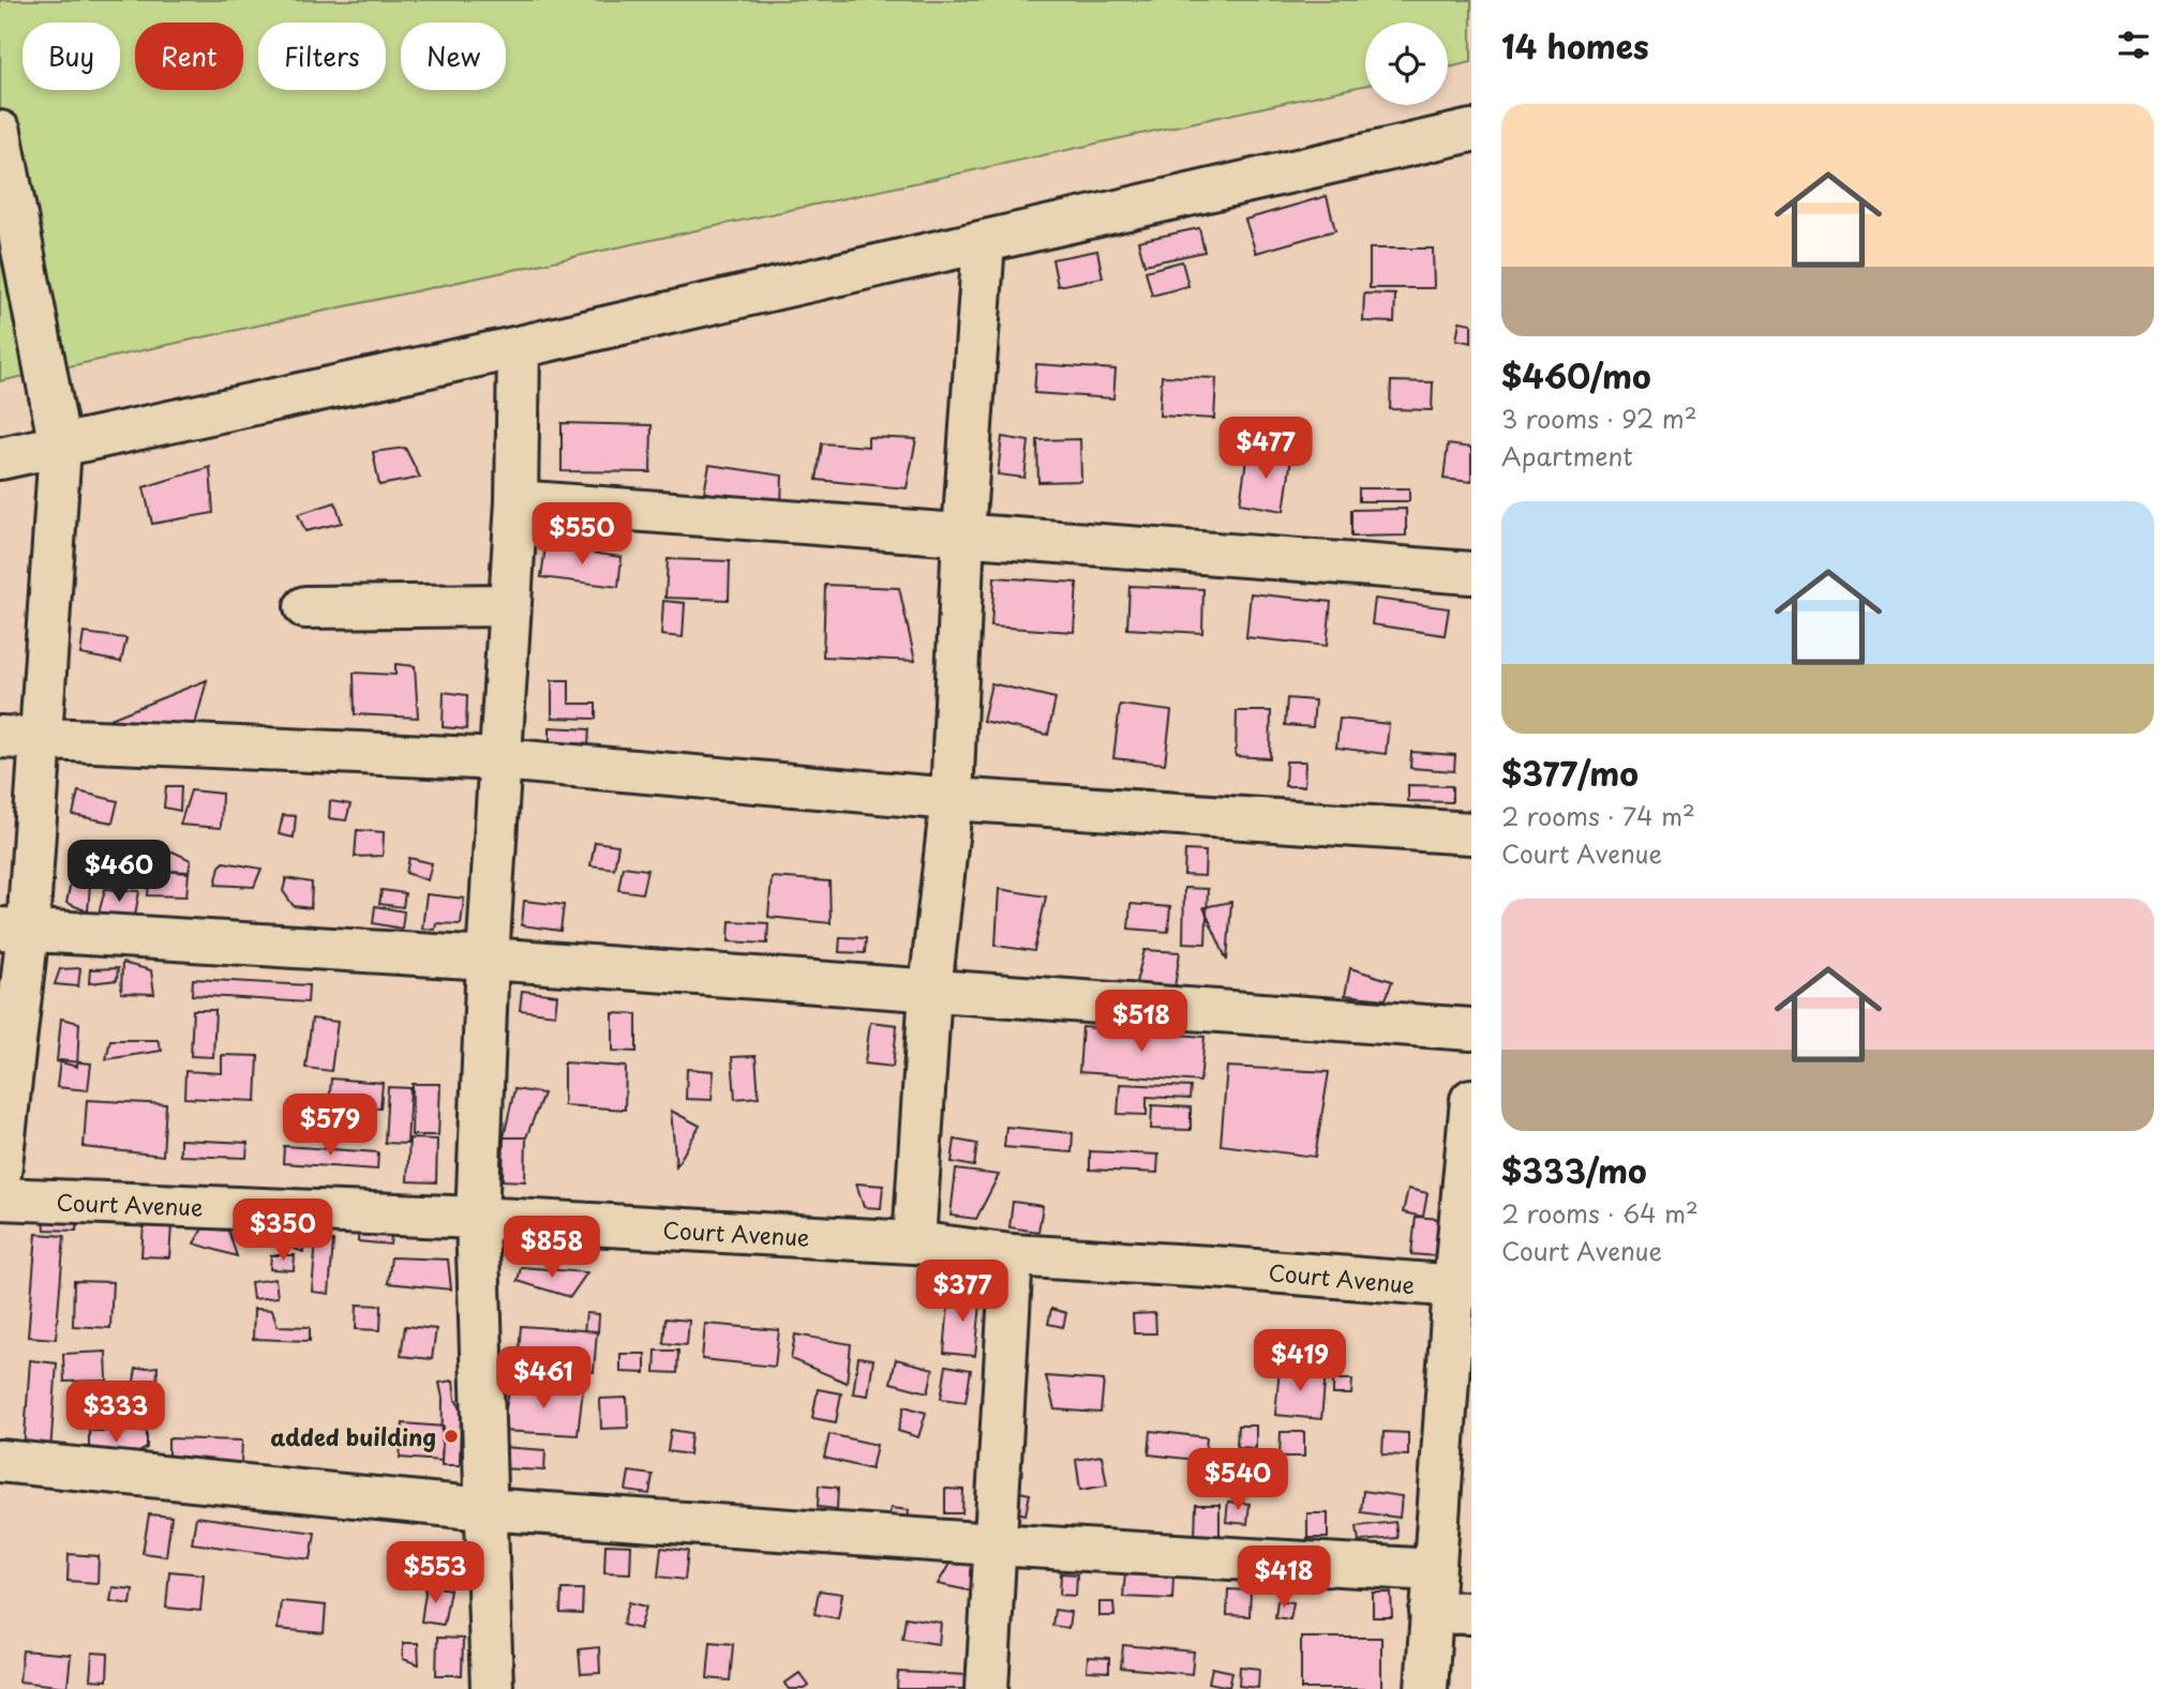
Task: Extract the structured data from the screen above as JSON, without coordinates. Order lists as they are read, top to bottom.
{
  "streets": {
    "street": ["Court Avenue"]
  },
  "places": ["added building"],
  "page": {
    "heading": "14 homes",
    "chip": [
      "Buy",
      "Rent",
      "Filters",
      "New"
    ],
    "list": [
      {
        "name": "$460/mo",
        "note": "3 rooms · 92 m² · Apartment"
      },
      {
        "name": "$377/mo",
        "note": "2 rooms · 74 m² · Court Avenue"
      },
      {
        "name": "$333/mo",
        "note": "2 rooms · 64 m² · Court Avenue"
      }
    ],
    "price": [
      "$477",
      "$550",
      "$460",
      "$518",
      "$579",
      "$350",
      "$858",
      "$377",
      "$419",
      "$461",
      "$333",
      "$540",
      "$553",
      "$418"
    ]
  }
}
